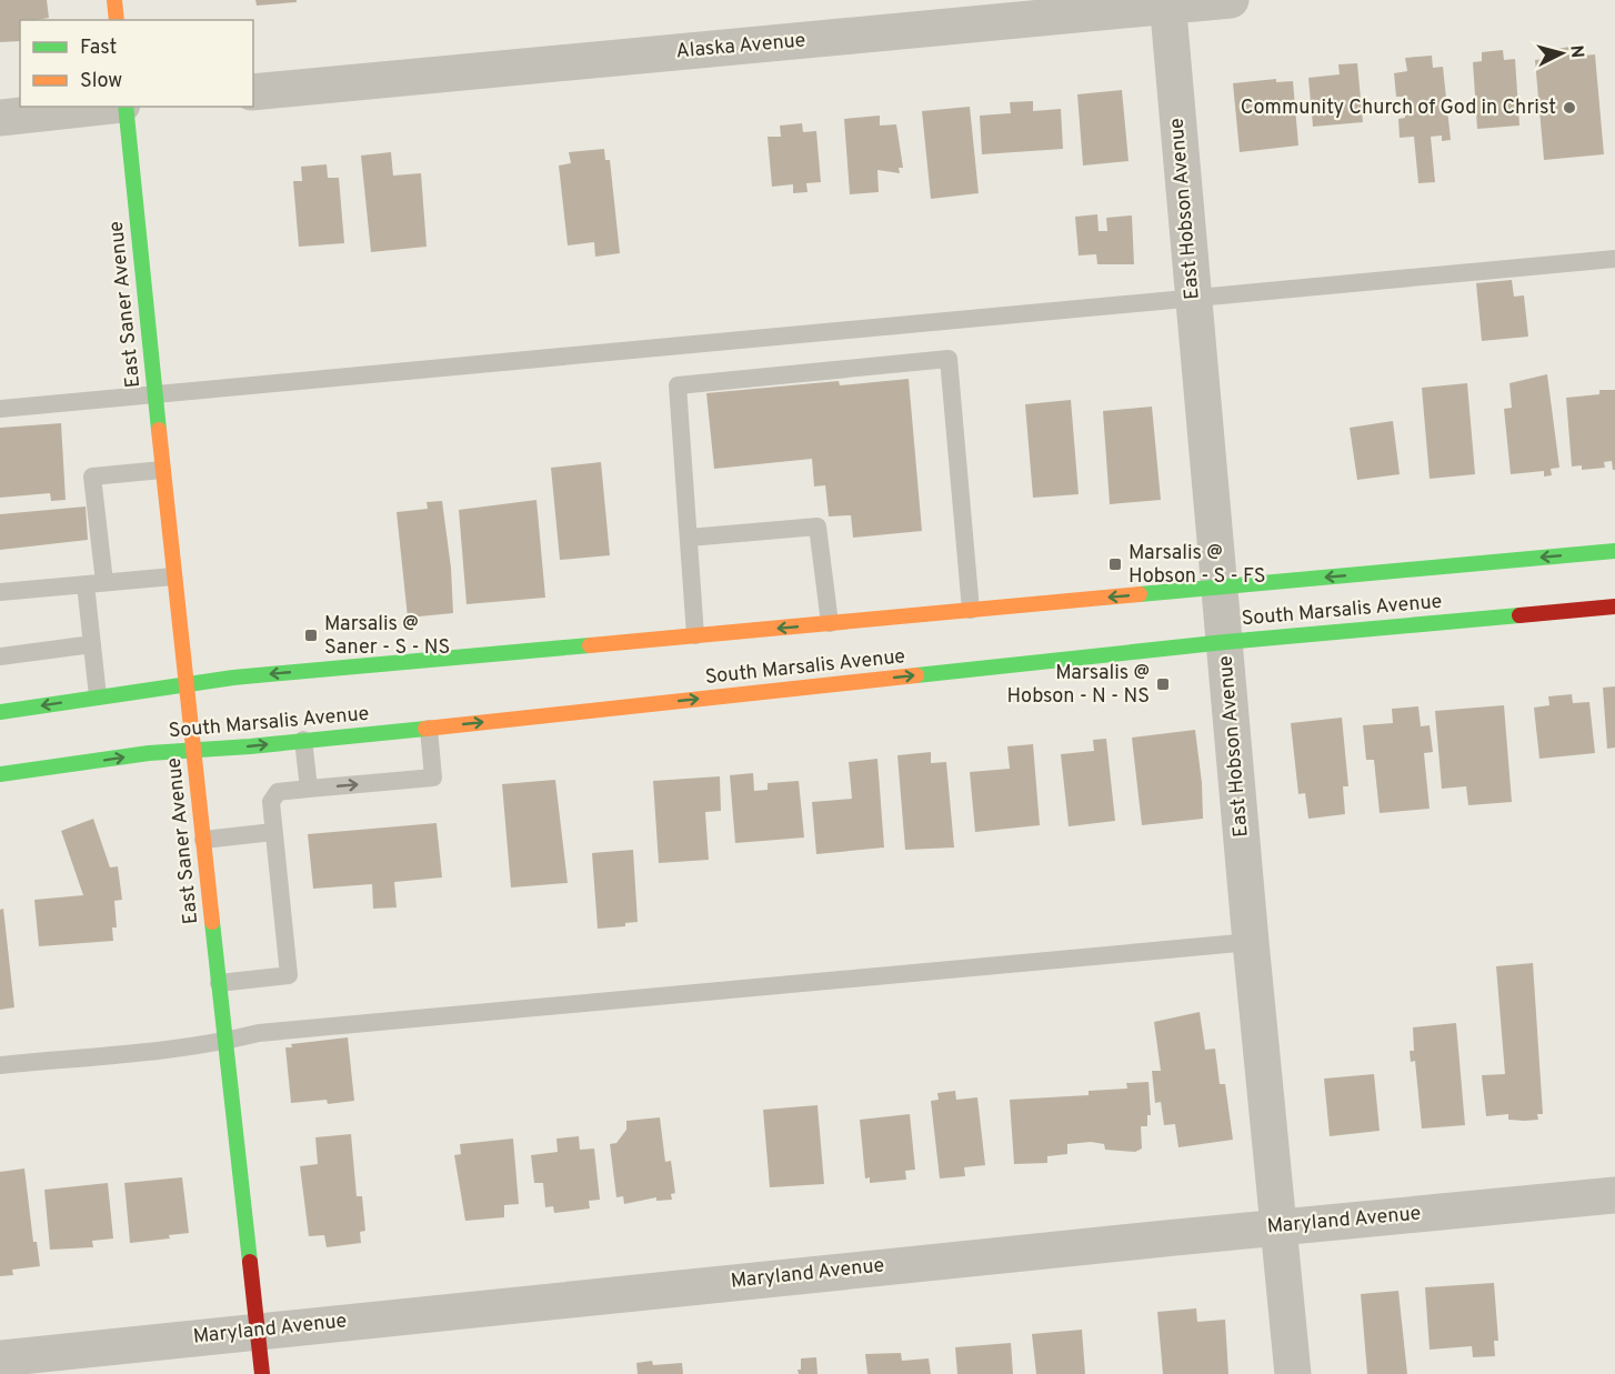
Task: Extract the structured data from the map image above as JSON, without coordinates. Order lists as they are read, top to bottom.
{
  "streets": {
    "main road": ["East Saner Avenue", "South Marsalis Avenue"],
    "street": ["Alaska Avenue", "East Hobson Avenue", "Maryland Avenue"]
  },
  "crossings": [
    ["Alaska Avenue", "East Hobson Avenue"],
    ["East Hobson Avenue", "South Marsalis Avenue"],
    ["East Hobson Avenue", "Maryland Avenue"],
    ["East Saner Avenue", "South Marsalis Avenue"],
    ["East Saner Avenue", "Maryland Avenue"]
  ],
  "places": {
    "other": ["Community Church of God in Christ"],
    "transit": ["Marsalis @ Hobson - S - FS", "Marsalis @ Saner - S - NS", "Marsalis @ Hobson - N - NS"]
  },
  "legend": ["Fast", "Slow"],
  "north": "right"
}
